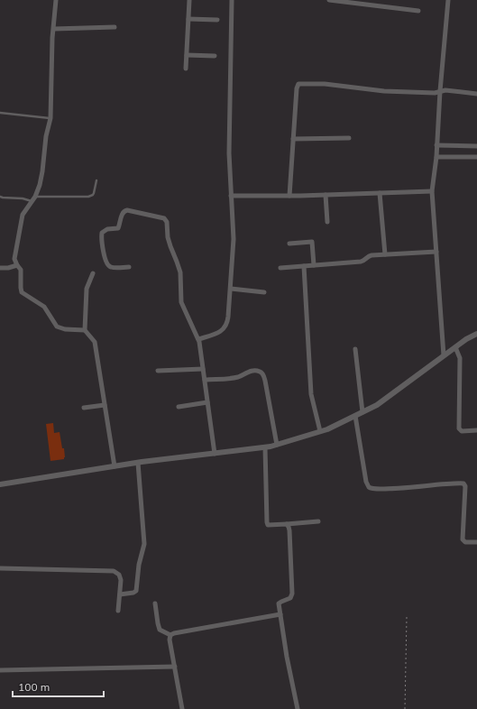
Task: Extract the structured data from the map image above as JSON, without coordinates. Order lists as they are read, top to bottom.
{
  "scale_bar": "100 m"
}
